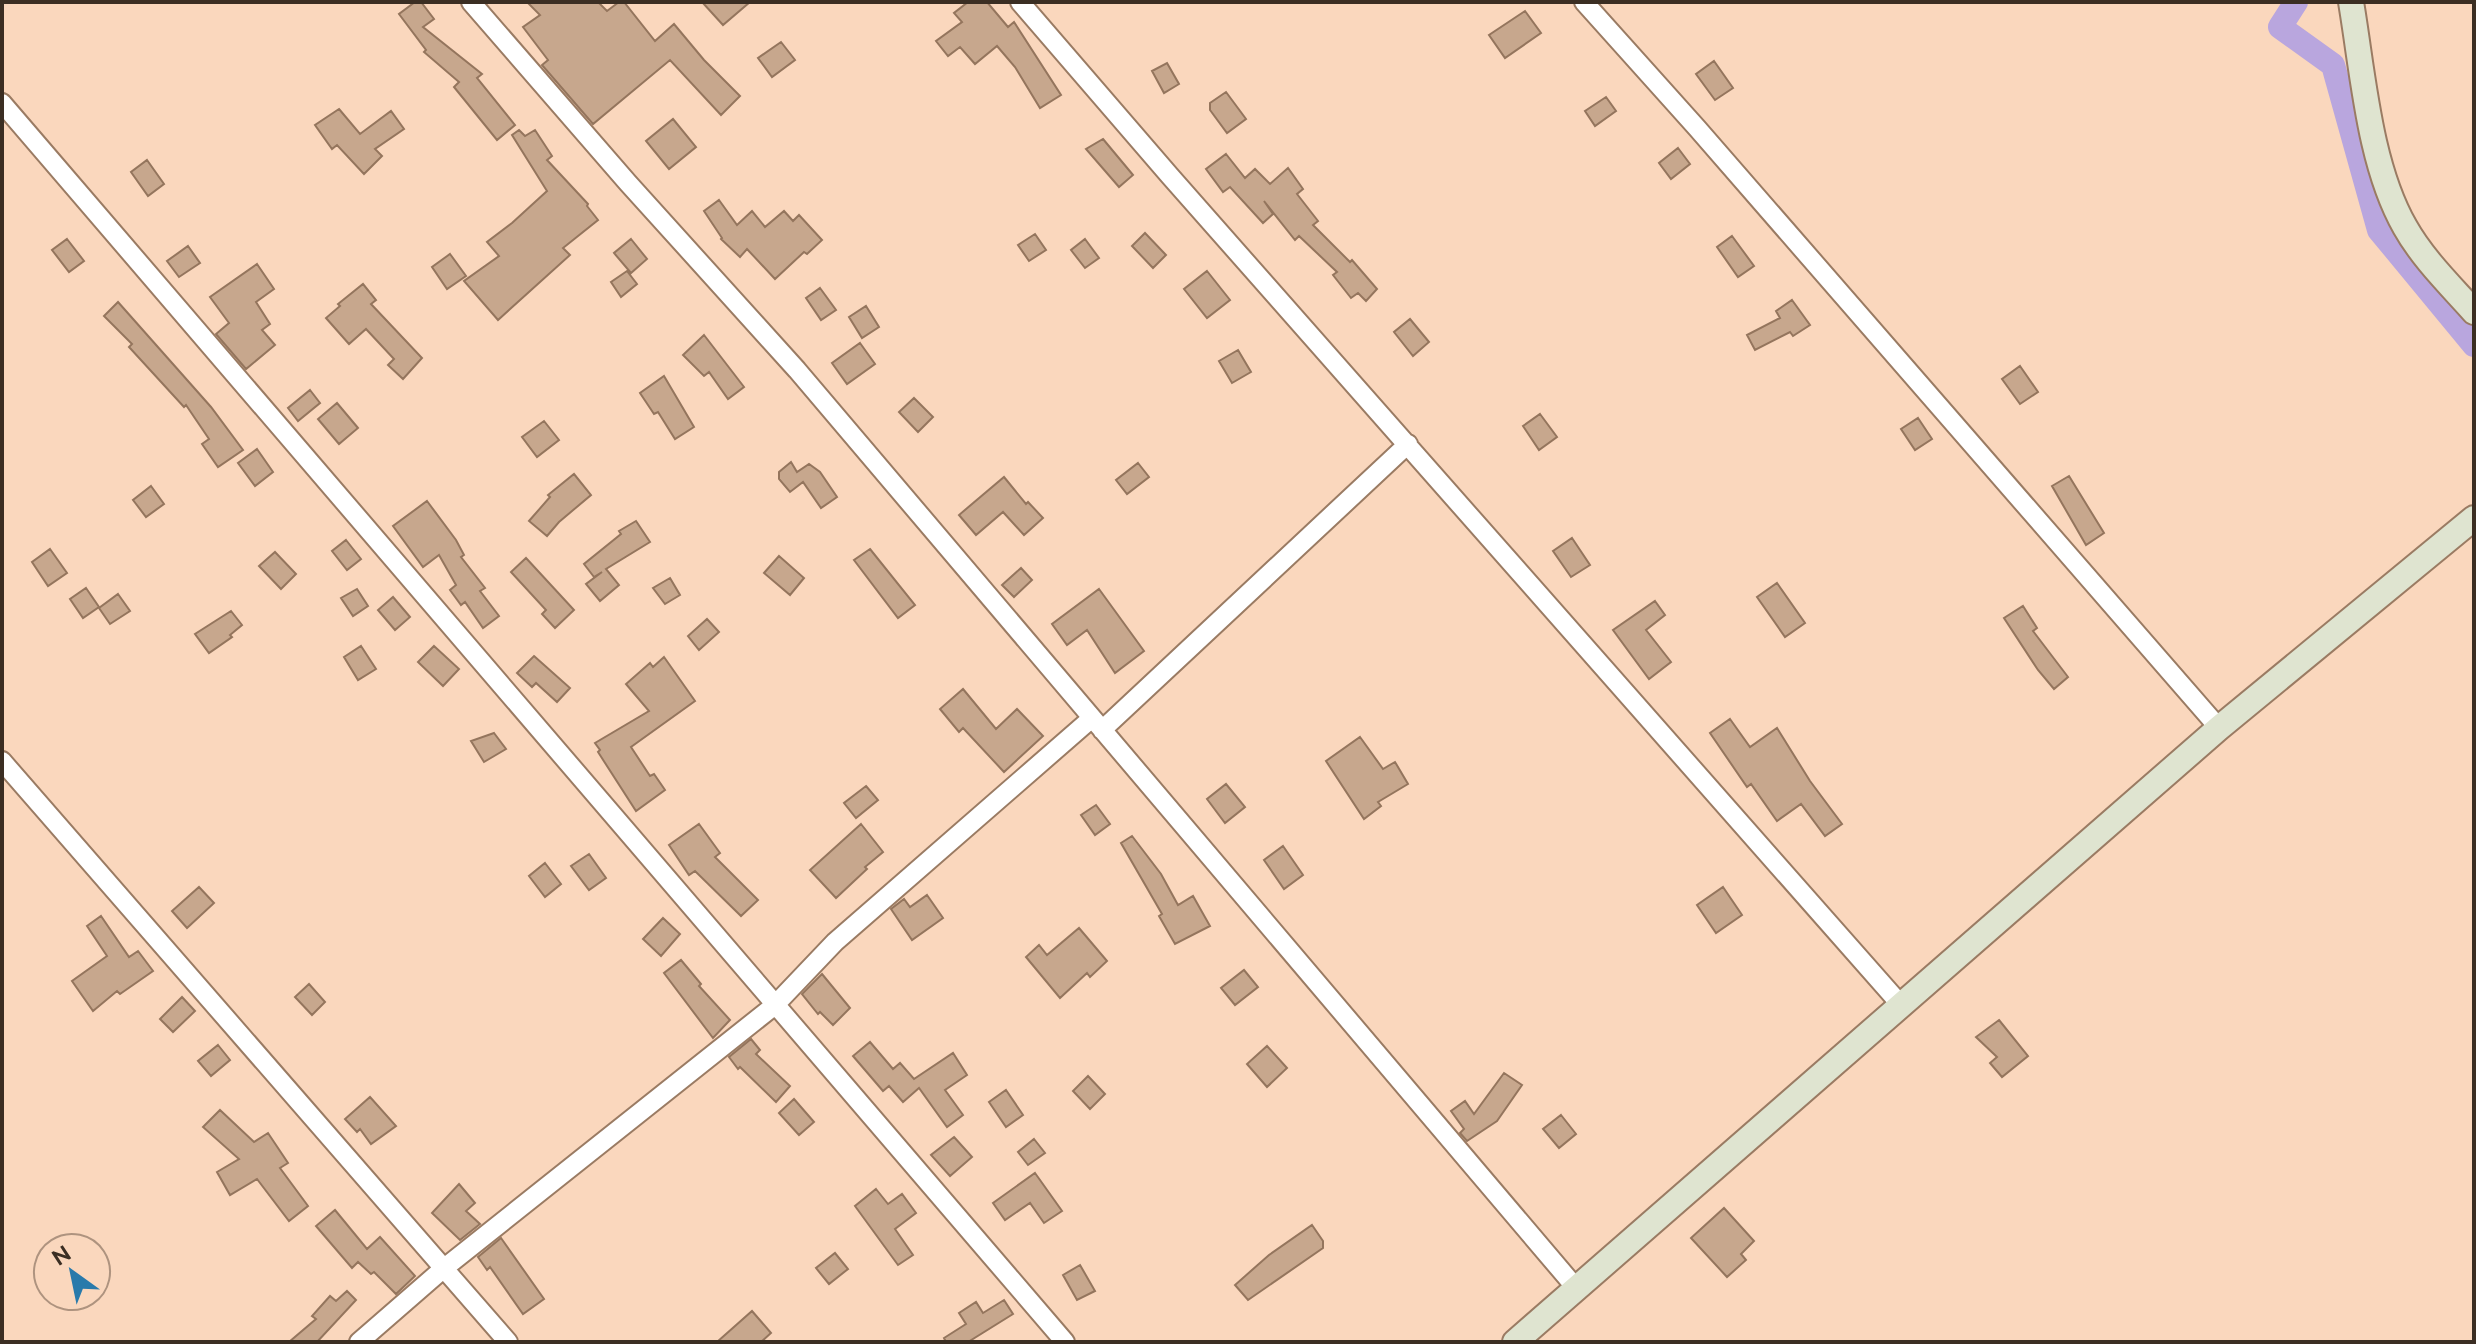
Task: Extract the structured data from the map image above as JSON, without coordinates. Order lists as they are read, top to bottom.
{
  "north": "top left"
}
